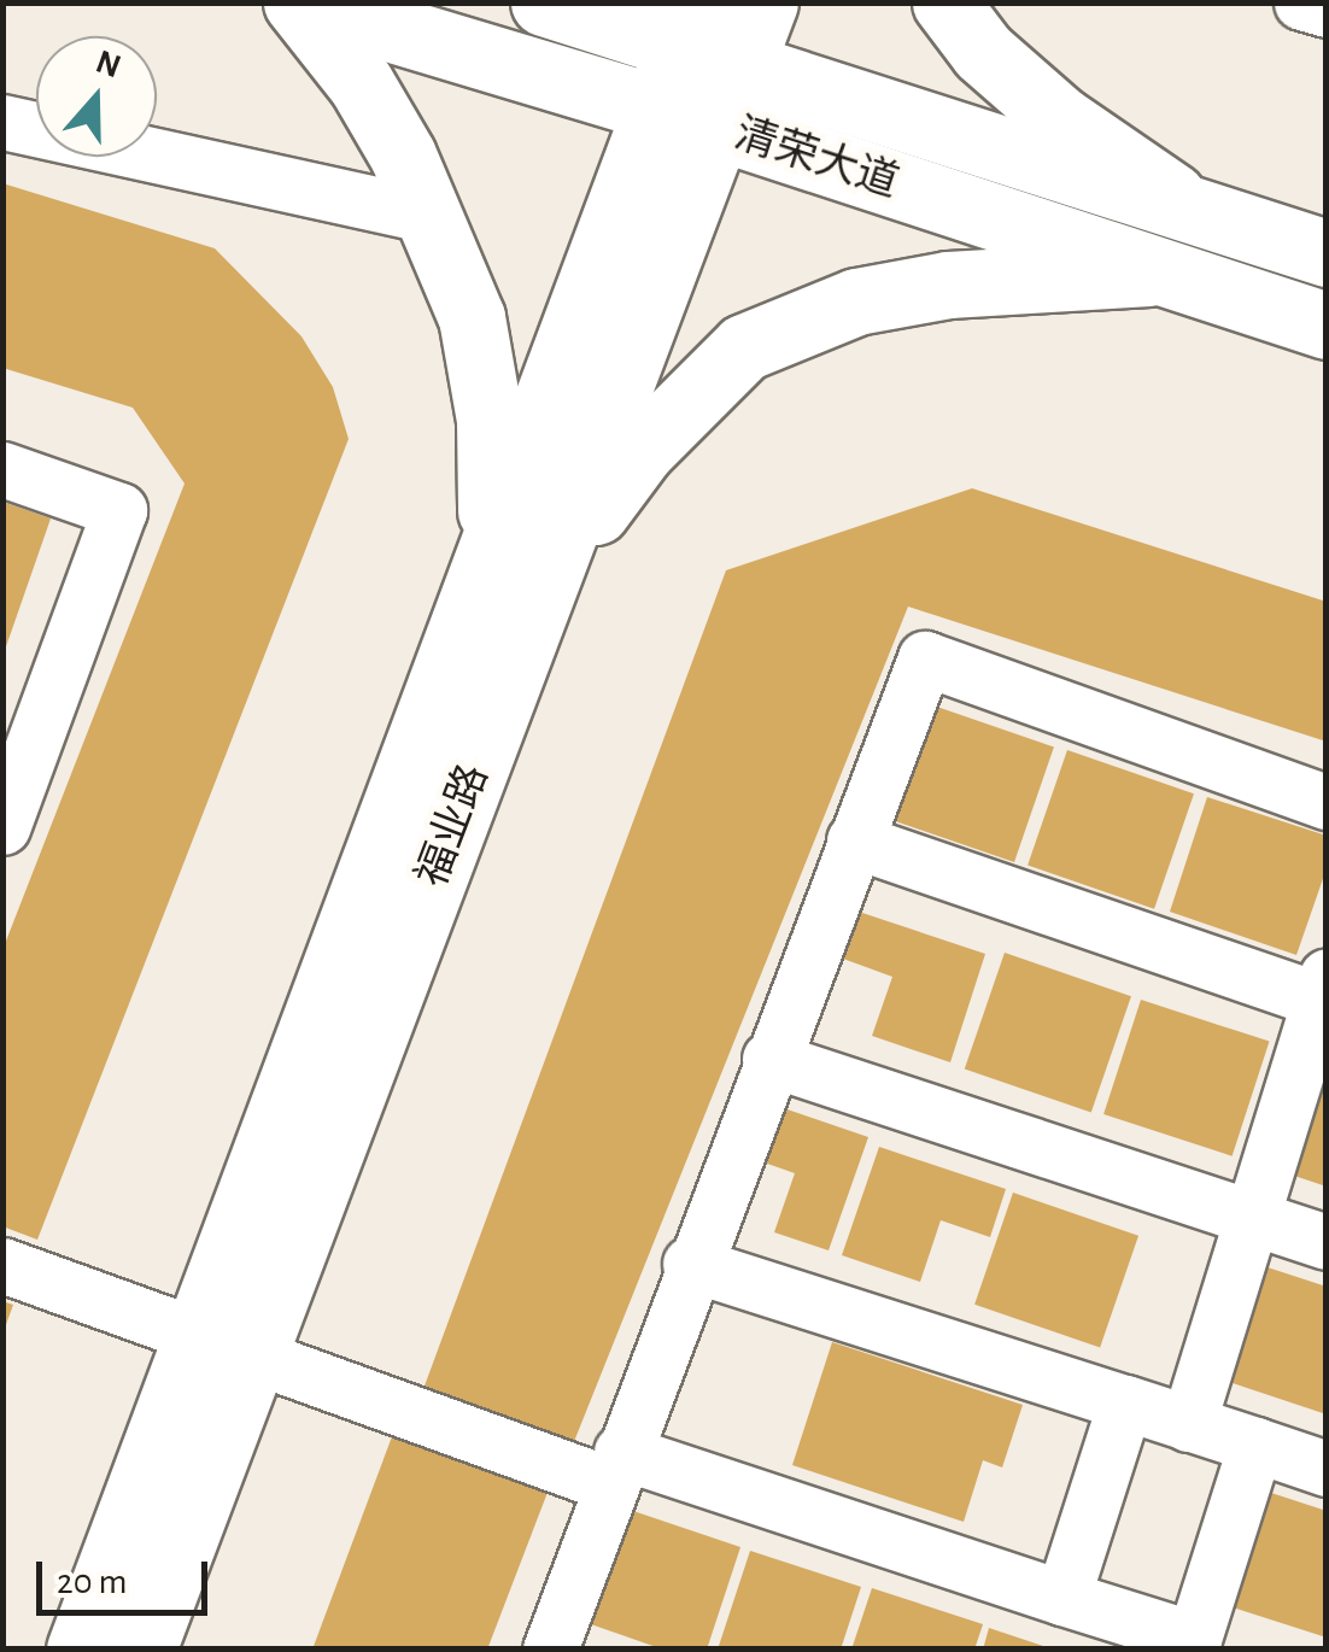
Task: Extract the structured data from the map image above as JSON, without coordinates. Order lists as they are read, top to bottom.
{
  "streets": {
    "street": ["清荣大道", "福业路"]
  },
  "crossings": [
    ["清荣大道", "福业路"]
  ],
  "scale_bar": "20 m",
  "north": "top"
}
